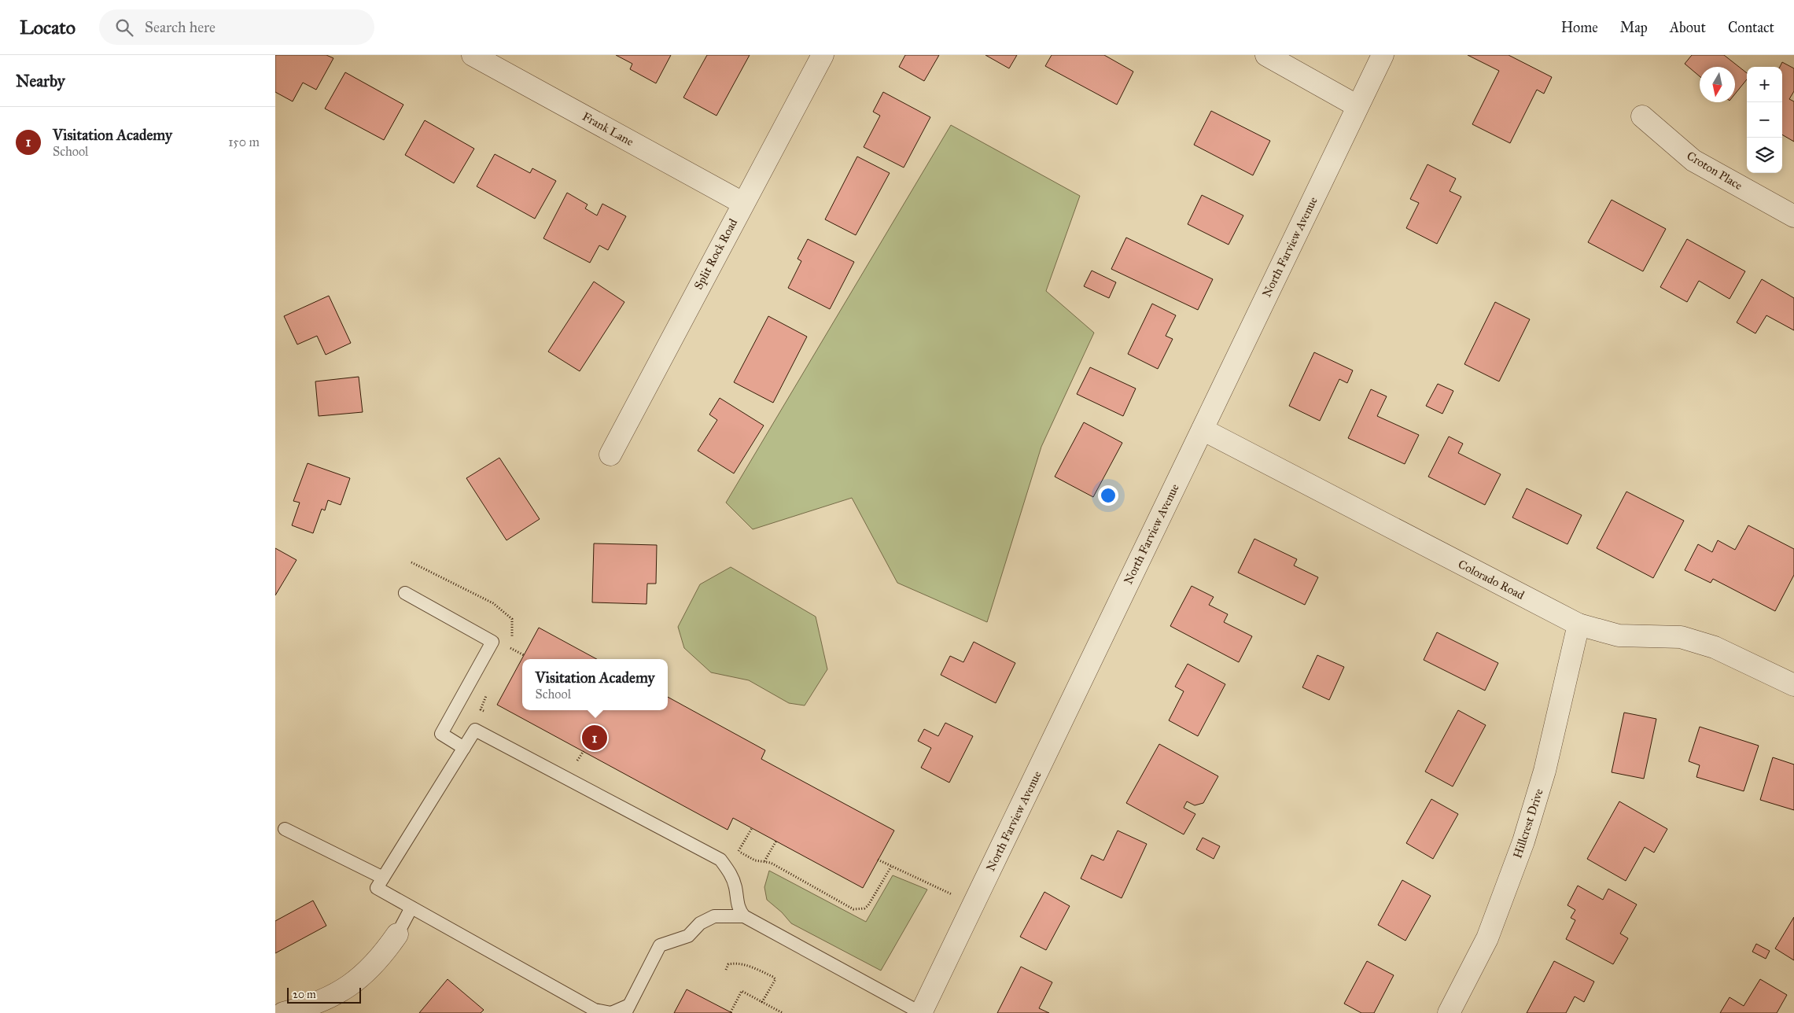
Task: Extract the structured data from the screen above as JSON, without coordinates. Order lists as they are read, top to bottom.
{
  "streets": {
    "street": [
      "Frank Lane",
      "Croton Place",
      "North Farview Avenue",
      "Split Rock Road",
      "Colorado Road",
      "Hillcrest Drive"
    ]
  },
  "crossings": [
    ["Frank Lane", "Split Rock Road"],
    ["North Farview Avenue", "Colorado Road"],
    ["Colorado Road", "Hillcrest Drive"]
  ],
  "scale_bar": "20 m",
  "north": "bottom",
  "page": {
    "header": "Locato",
    "search": "Search here",
    "nav": [
      "Home",
      "Map",
      "About",
      "Contact"
    ],
    "heading": "Nearby",
    "map_buttons": ["+", "−"],
    "list": [
      {
        "mark": "1",
        "name": "Visitation Academy",
        "note": "School",
        "value": "150 m"
      }
    ],
    "popup": ["Visitation Academy", "School"],
    "pins": "1",
    "scale": "20 m"
  }
}
